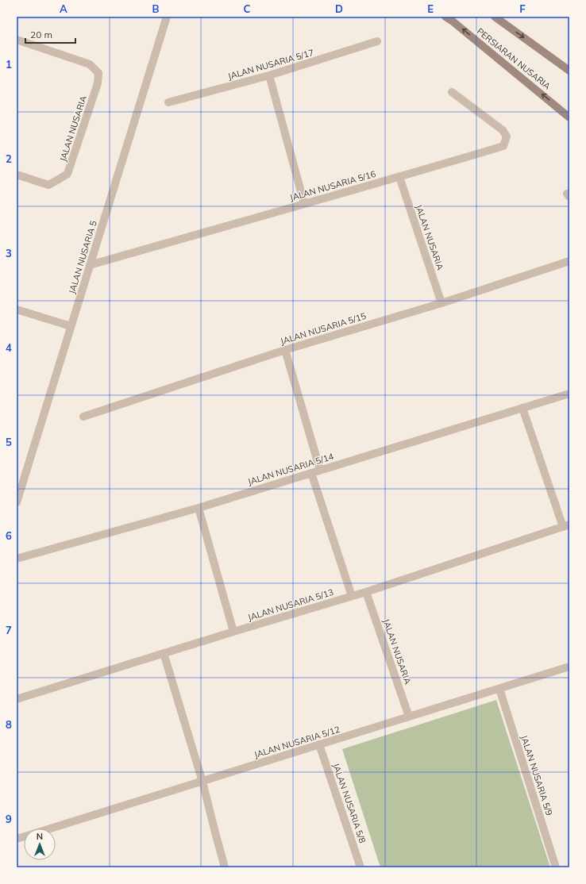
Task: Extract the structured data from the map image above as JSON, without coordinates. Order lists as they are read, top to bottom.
{
  "streets": {
    "street": [
      "PERSIARAN NUSARIA",
      "JALAN NUSARIA 5/17",
      "JALAN NUSARIA",
      "JALAN NUSARIA 5/16",
      "JALAN NUSARIA 5",
      "JALAN NUSARIA 5/15",
      "JALAN NUSARIA 5/14",
      "JALAN NUSARIA 5/13",
      "JALAN NUSARIA 5/12",
      "JALAN NUSARIA 5/9",
      "JALAN NUSARIA 5/8"
    ]
  },
  "crossings": [
    ["JALAN NUSARIA", "JALAN NUSARIA 5/16"],
    ["JALAN NUSARIA", "JALAN NUSARIA 5/15"],
    ["JALAN NUSARIA", "JALAN NUSARIA 5/13"],
    ["JALAN NUSARIA", "JALAN NUSARIA 5/12"],
    ["JALAN NUSARIA 5/16", "JALAN NUSARIA 5"],
    ["JALAN NUSARIA 5/12", "JALAN NUSARIA 5/9"],
    ["JALAN NUSARIA 5/12", "JALAN NUSARIA 5/8"]
  ],
  "scale_bar": "20 m",
  "north": "top",
  "grid": {
    "columns": [
      "A",
      "B",
      "C",
      "D",
      "E",
      "F"
    ],
    "rows": [
      "1",
      "2",
      "3",
      "4",
      "5",
      "6",
      "7",
      "8",
      "9"
    ]
  }
}
